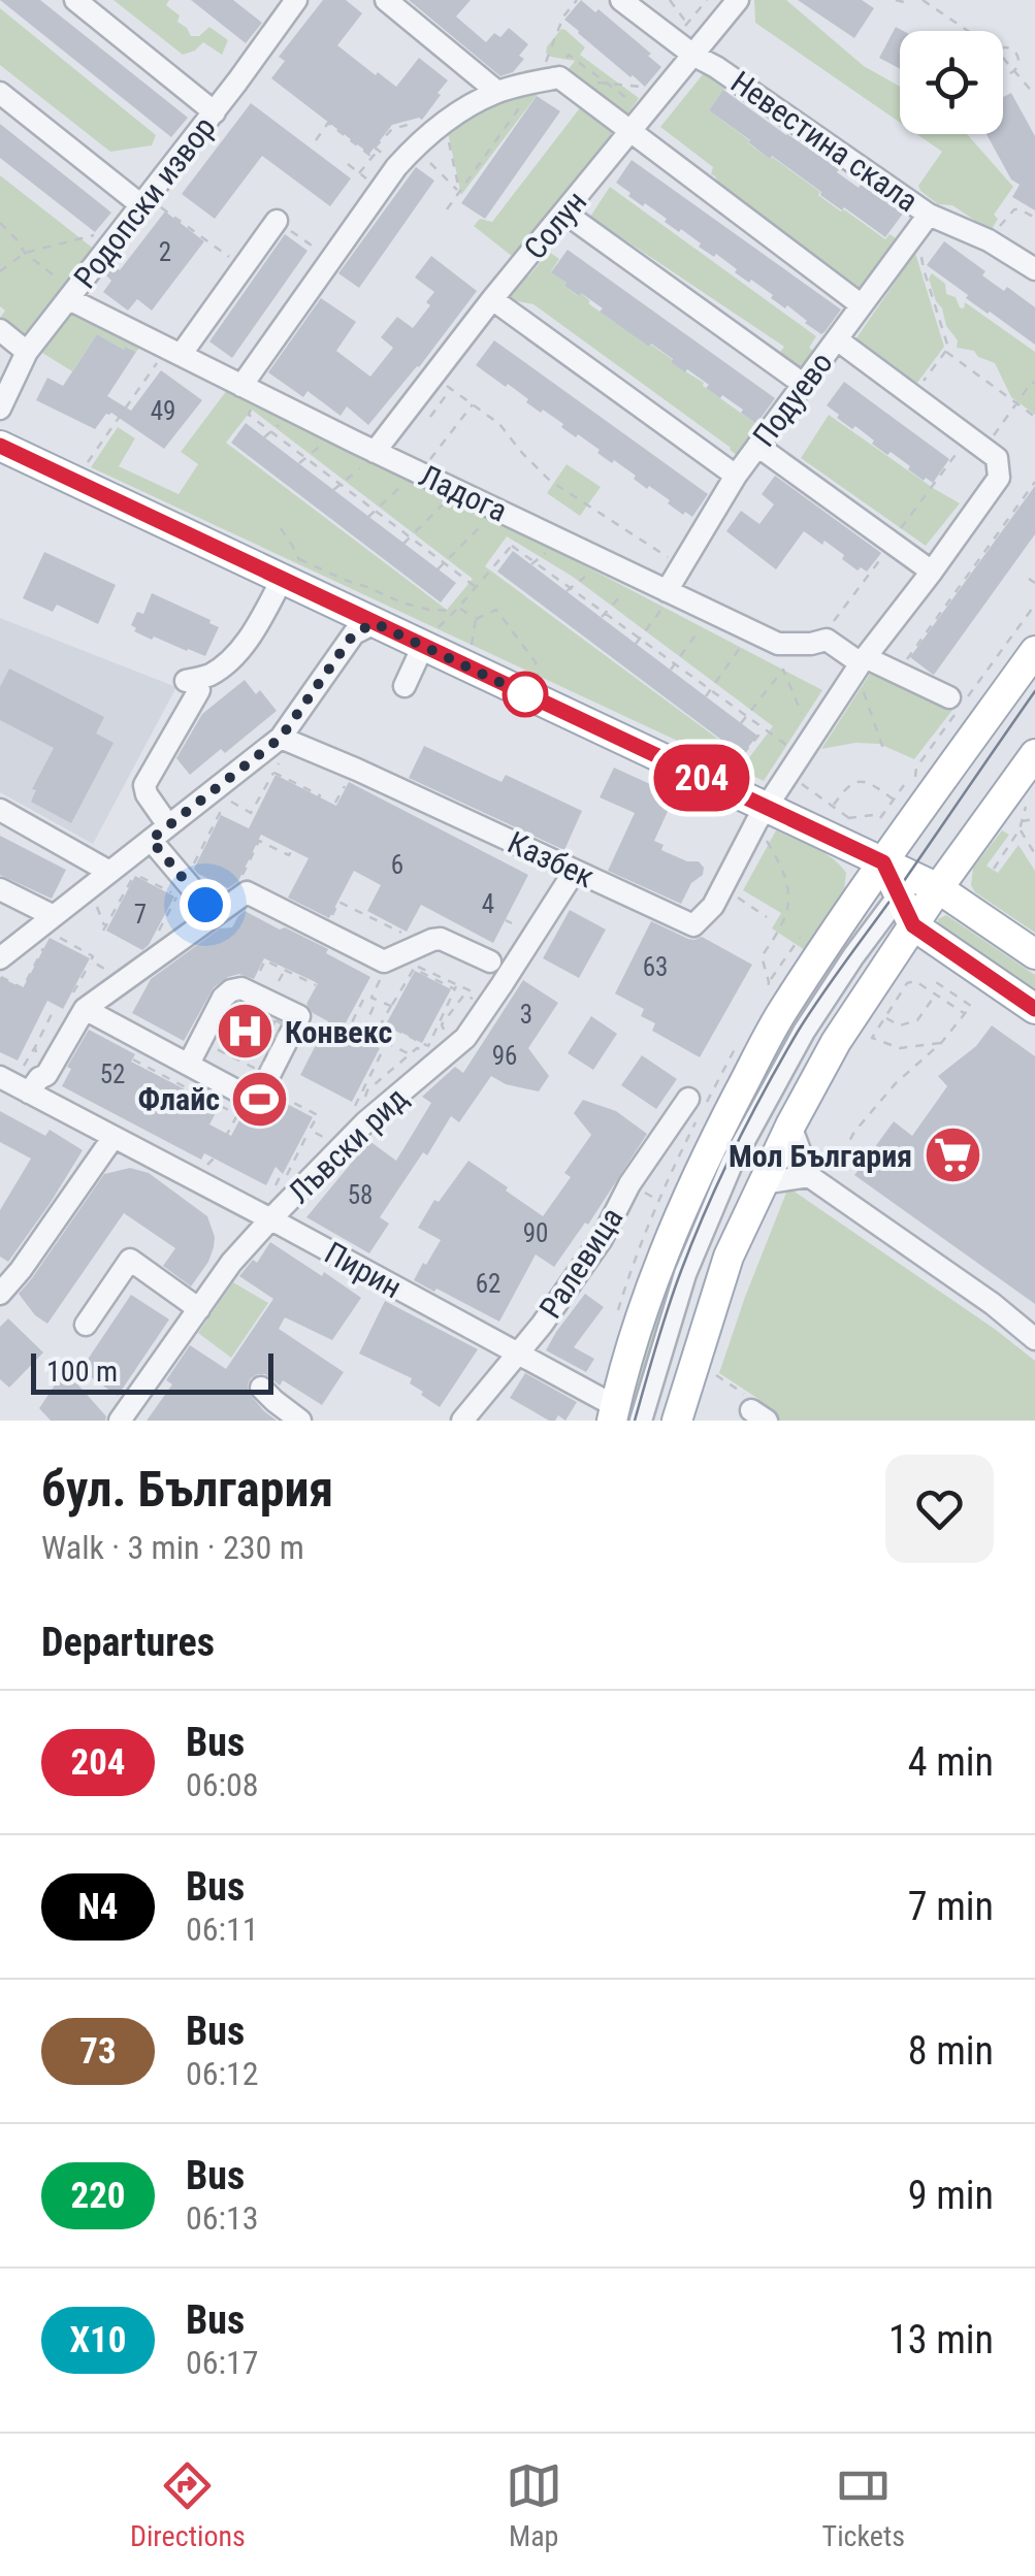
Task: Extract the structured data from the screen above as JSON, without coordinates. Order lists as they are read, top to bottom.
{
  "streets": {
    "street": [
      "Невестина скала",
      "Родопски извор",
      "Солун",
      "Подуево",
      "Ладога",
      "Казбек",
      "Лъвски рид",
      "Ралевица",
      "Пирин"
    ]
  },
  "crossings": [
    ["Невестина скала", "Солун"],
    ["Невестина скала", "Подуево"],
    ["Родопски извор", "Ладога"],
    ["Солун", "Ладога"],
    ["Подуево", "Ладога"],
    ["Казбек", "Лъвски рид"],
    ["Лъвски рид", "Пирин"],
    ["Ралевица", "Пирин"]
  ],
  "places": {
    "hospital": ["Конвекс"],
    "sports": ["Флайс"],
    "supermarket": ["Мол България"]
  },
  "lines": ["bus line 204"],
  "house_numbers": [
    "2",
    "49",
    "6",
    "4",
    "7",
    "63",
    "3",
    "96",
    "52",
    "58",
    "90",
    "62"
  ],
  "scale_bar": "100 m",
  "page": {
    "on_map": "204",
    "scale": "100 m",
    "heading": [
      ["бул. България", "Walk · 3 min · 230 m"],
      "Departures"
    ],
    "list": [
      {
        "mark": "204",
        "name": "Bus",
        "note": "06:08",
        "value": "4 min"
      },
      {
        "mark": "N4",
        "name": "Bus",
        "note": "06:11",
        "value": "7 min"
      },
      {
        "mark": "73",
        "name": "Bus",
        "note": "06:12",
        "value": "8 min"
      },
      {
        "mark": "220",
        "name": "Bus",
        "note": "06:13",
        "value": "9 min"
      },
      {
        "mark": "Х10",
        "name": "Bus",
        "note": "06:17",
        "value": "13 min"
      }
    ],
    "tabs": ["Directions", "Map", "Tickets"]
  }
}
